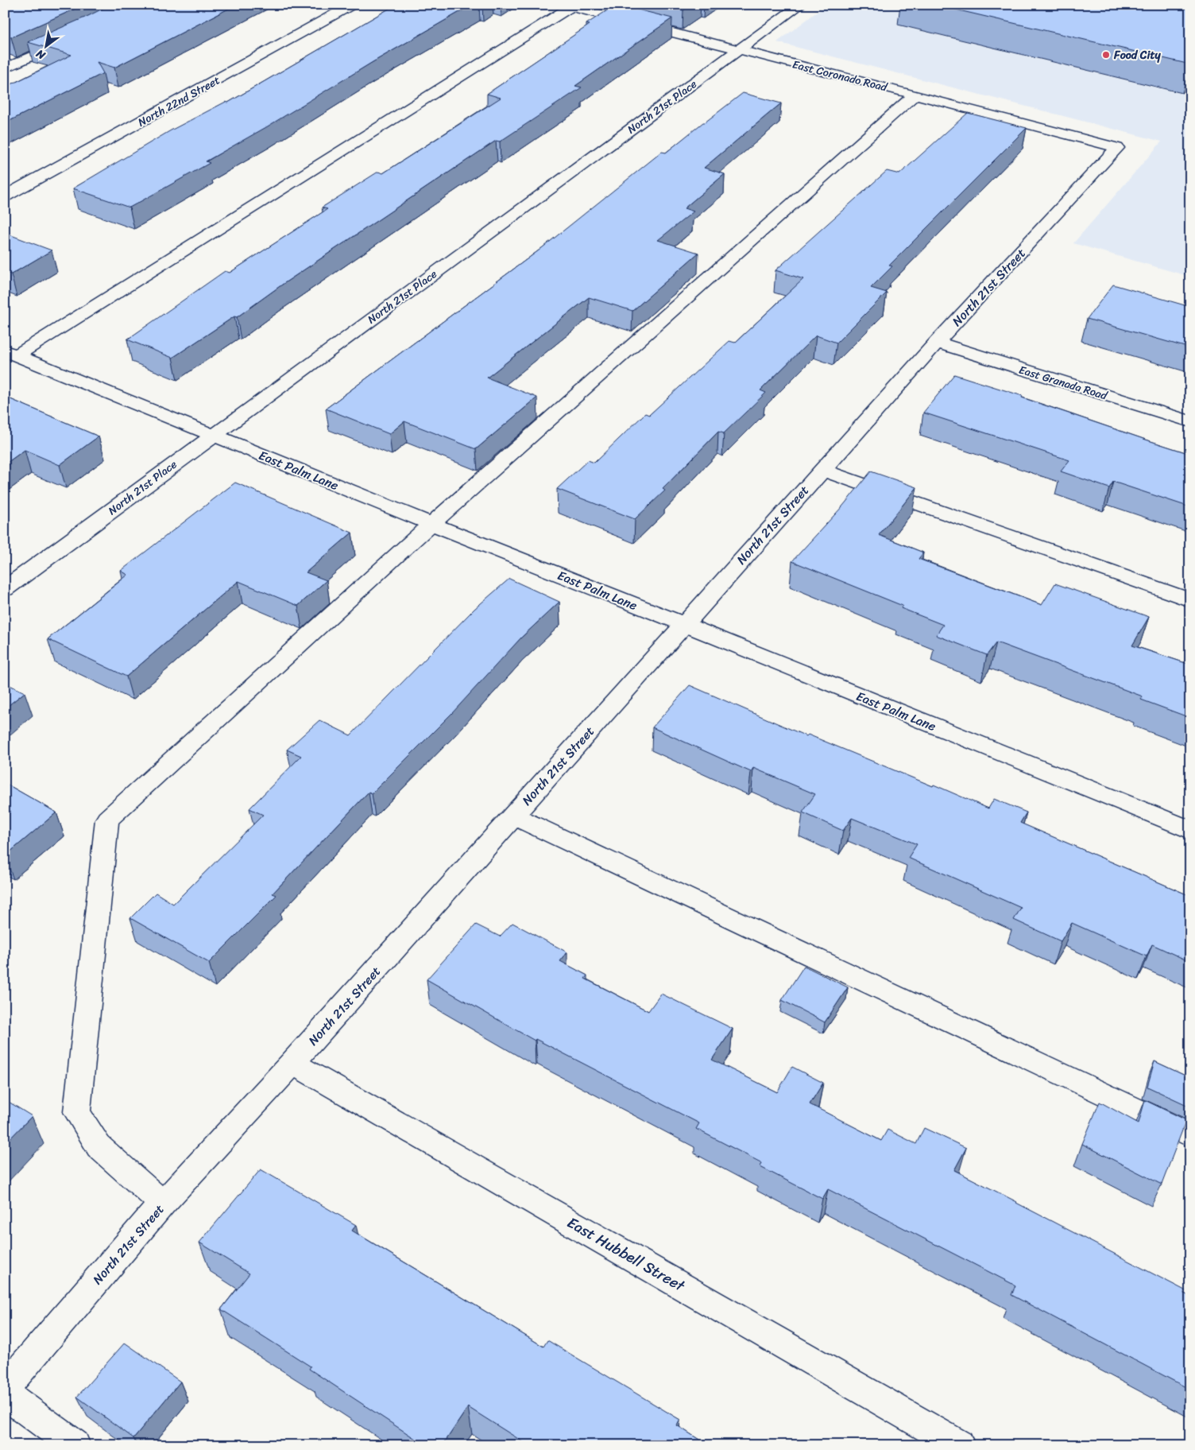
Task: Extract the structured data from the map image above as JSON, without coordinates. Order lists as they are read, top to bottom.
{
  "streets": {
    "street": [
      "East Coronado Road",
      "North 22nd Street",
      "North 21st Place",
      "North 21st Street",
      "East Granada Road",
      "East Palm Lane",
      "East Hubbell Street"
    ]
  },
  "crossings": [
    ["East Coronado Road", "North 21st Place"],
    ["East Coronado Road", "North 21st Street"],
    ["North 21st Place", "East Palm Lane"],
    ["North 21st Street", "East Granada Road"],
    ["North 21st Street", "East Palm Lane"],
    ["North 21st Street", "East Hubbell Street"]
  ],
  "places": ["Food City"],
  "north": "bottom left"
}
